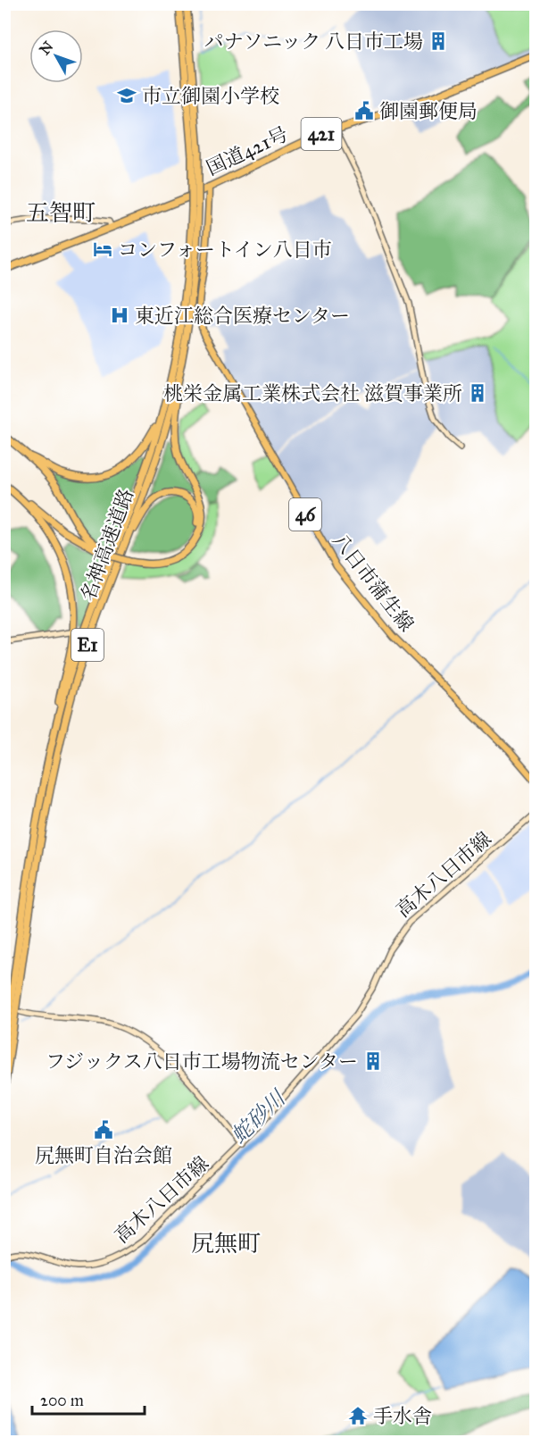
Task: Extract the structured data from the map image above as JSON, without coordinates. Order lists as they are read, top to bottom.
{
  "streets": {
    "highway": [
      "421",
      "国道421号",
      "名神高速道路",
      "E1"
    ],
    "main road": ["46", "八日市蒲生線"],
    "street": ["高木八日市線"]
  },
  "crossings": [
    ["国道421号", "八日市蒲生線"]
  ],
  "districts": ["五智町", "尻無町"],
  "water": ["蛇砂川"],
  "places": {
    "building": ["パナソニック 八日市工場", "桃栄金属工業株式会社 滋賀事業所", "フジックス八日市工場物流センター"],
    "school or university": ["市立御園小学校"],
    "public building": ["御園郵便局", "尻無町自治会館"],
    "hotel": ["コンフォートイン八日市"],
    "hospital": ["東近江総合医療センター"],
    "temple": ["手水舎"]
  },
  "scale_bar": "200 m",
  "north": "top left"
}
